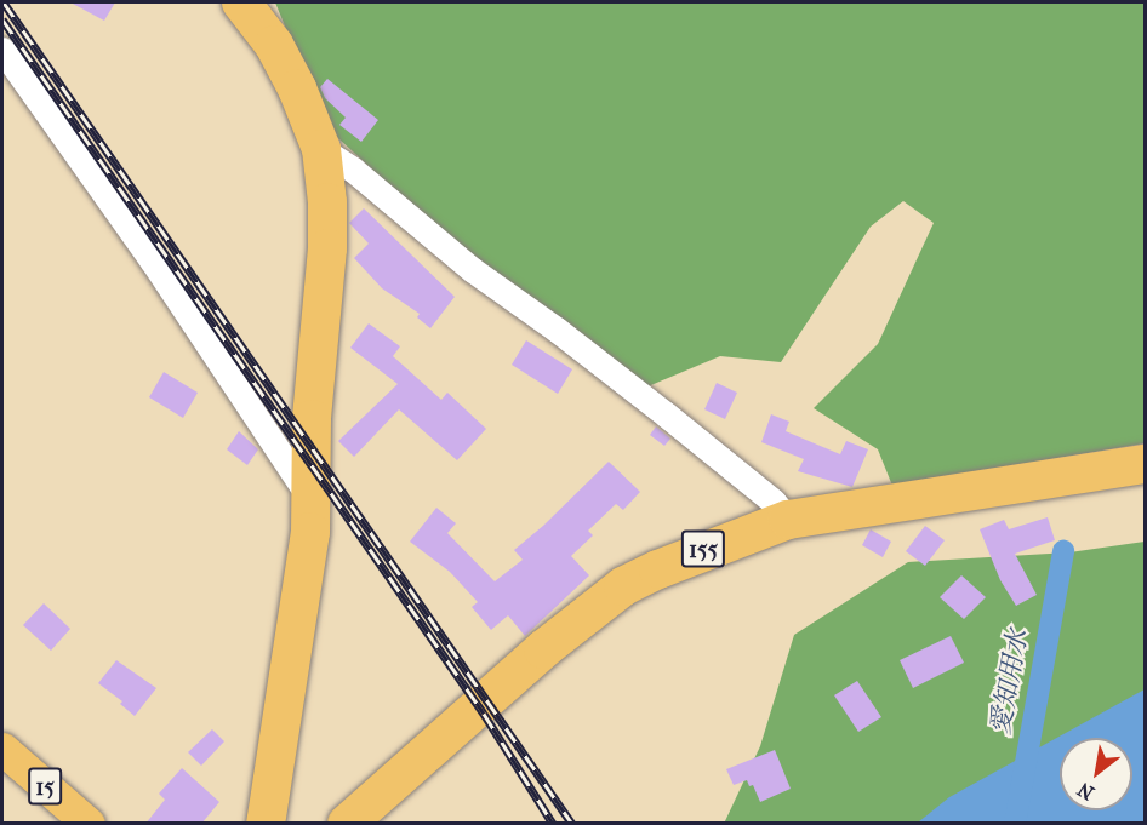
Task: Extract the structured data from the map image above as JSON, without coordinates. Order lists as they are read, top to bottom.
{
  "streets": {
    "highway": ["155"],
    "main road": ["15"]
  },
  "water": ["愛知用水"],
  "north": "bottom left"
}
